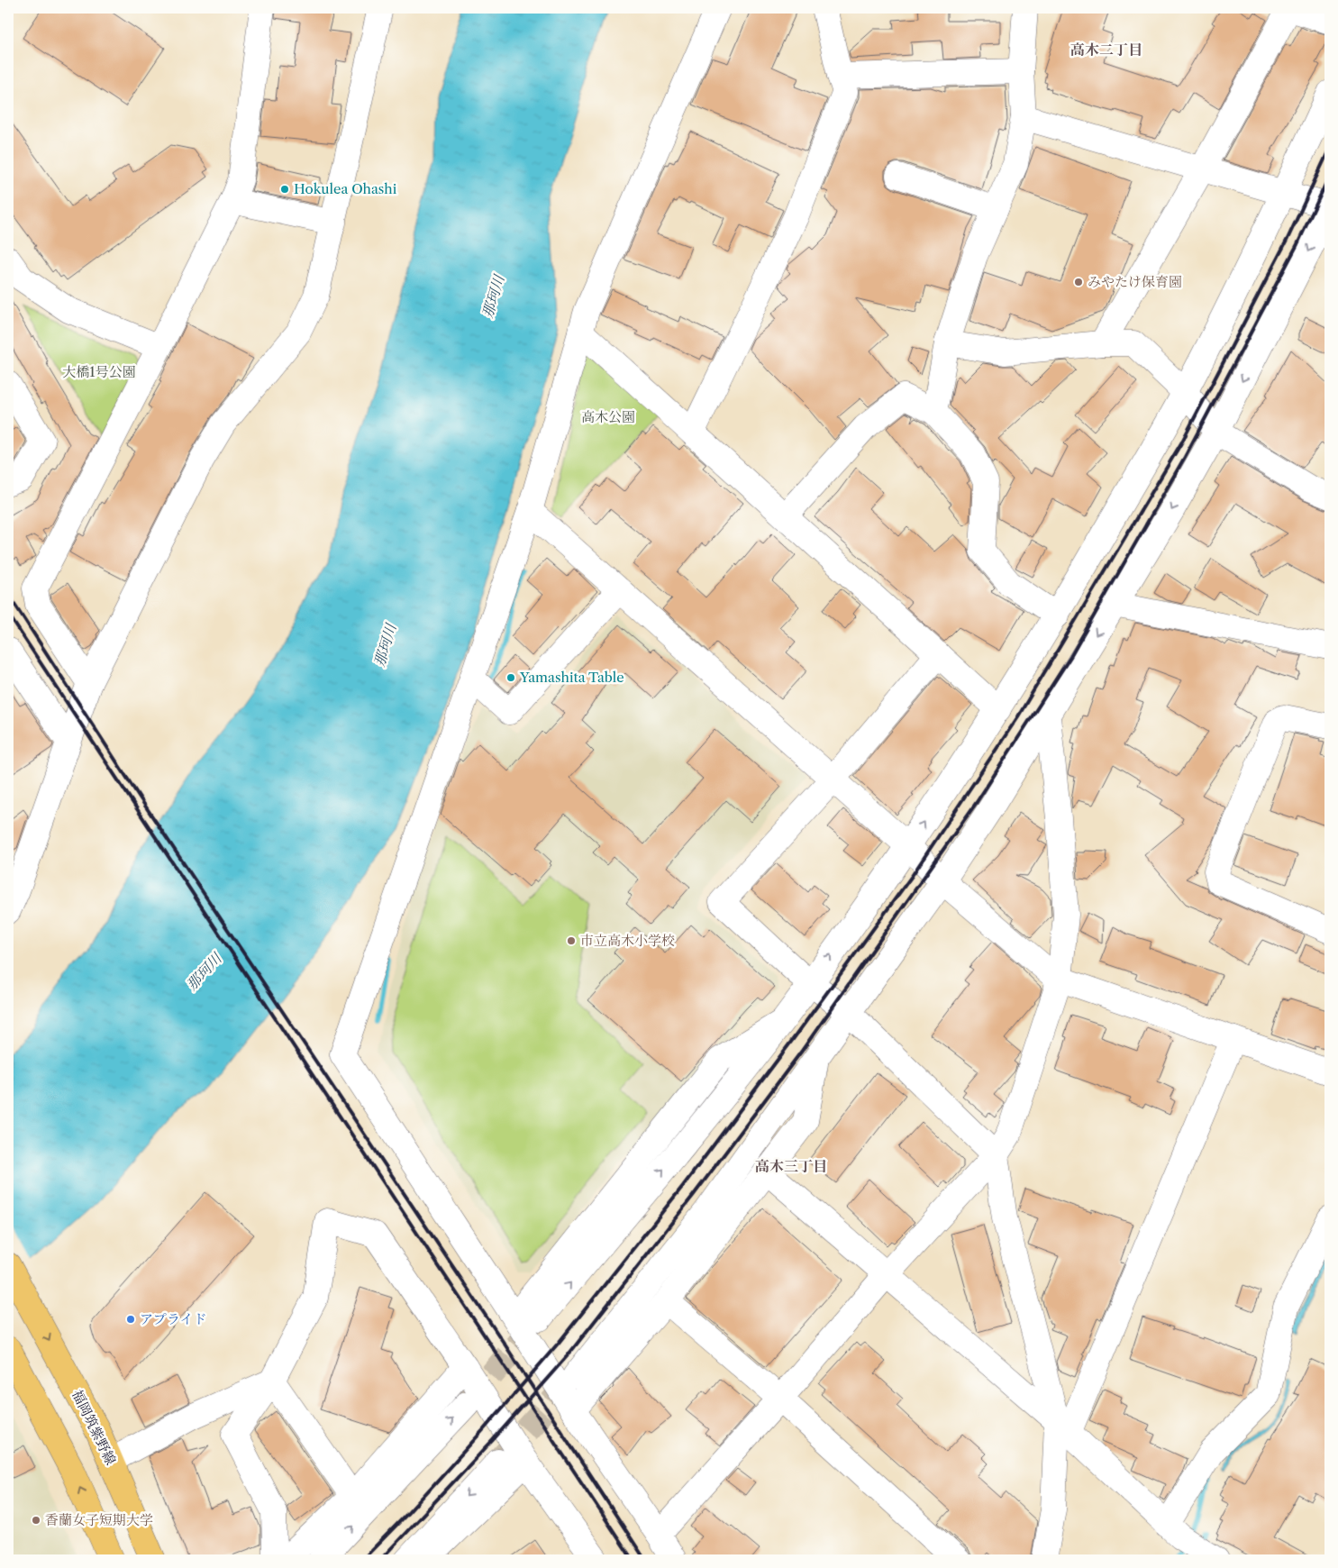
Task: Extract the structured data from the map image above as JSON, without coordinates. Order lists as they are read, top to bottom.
{
  "streets": {
    "main road": ["福岡筑紫野線"]
  },
  "districts": ["高木二丁目", "高木三丁目"],
  "water": ["那珂川"],
  "parks": ["大橋1号公園", "高木公園"],
  "places": [
    "Hokulea Ohashi",
    "みやたけ保育園",
    "Yamashita Table",
    "市立高木小学校",
    "アプライド",
    "香蘭女子短期大学"
  ]
}
